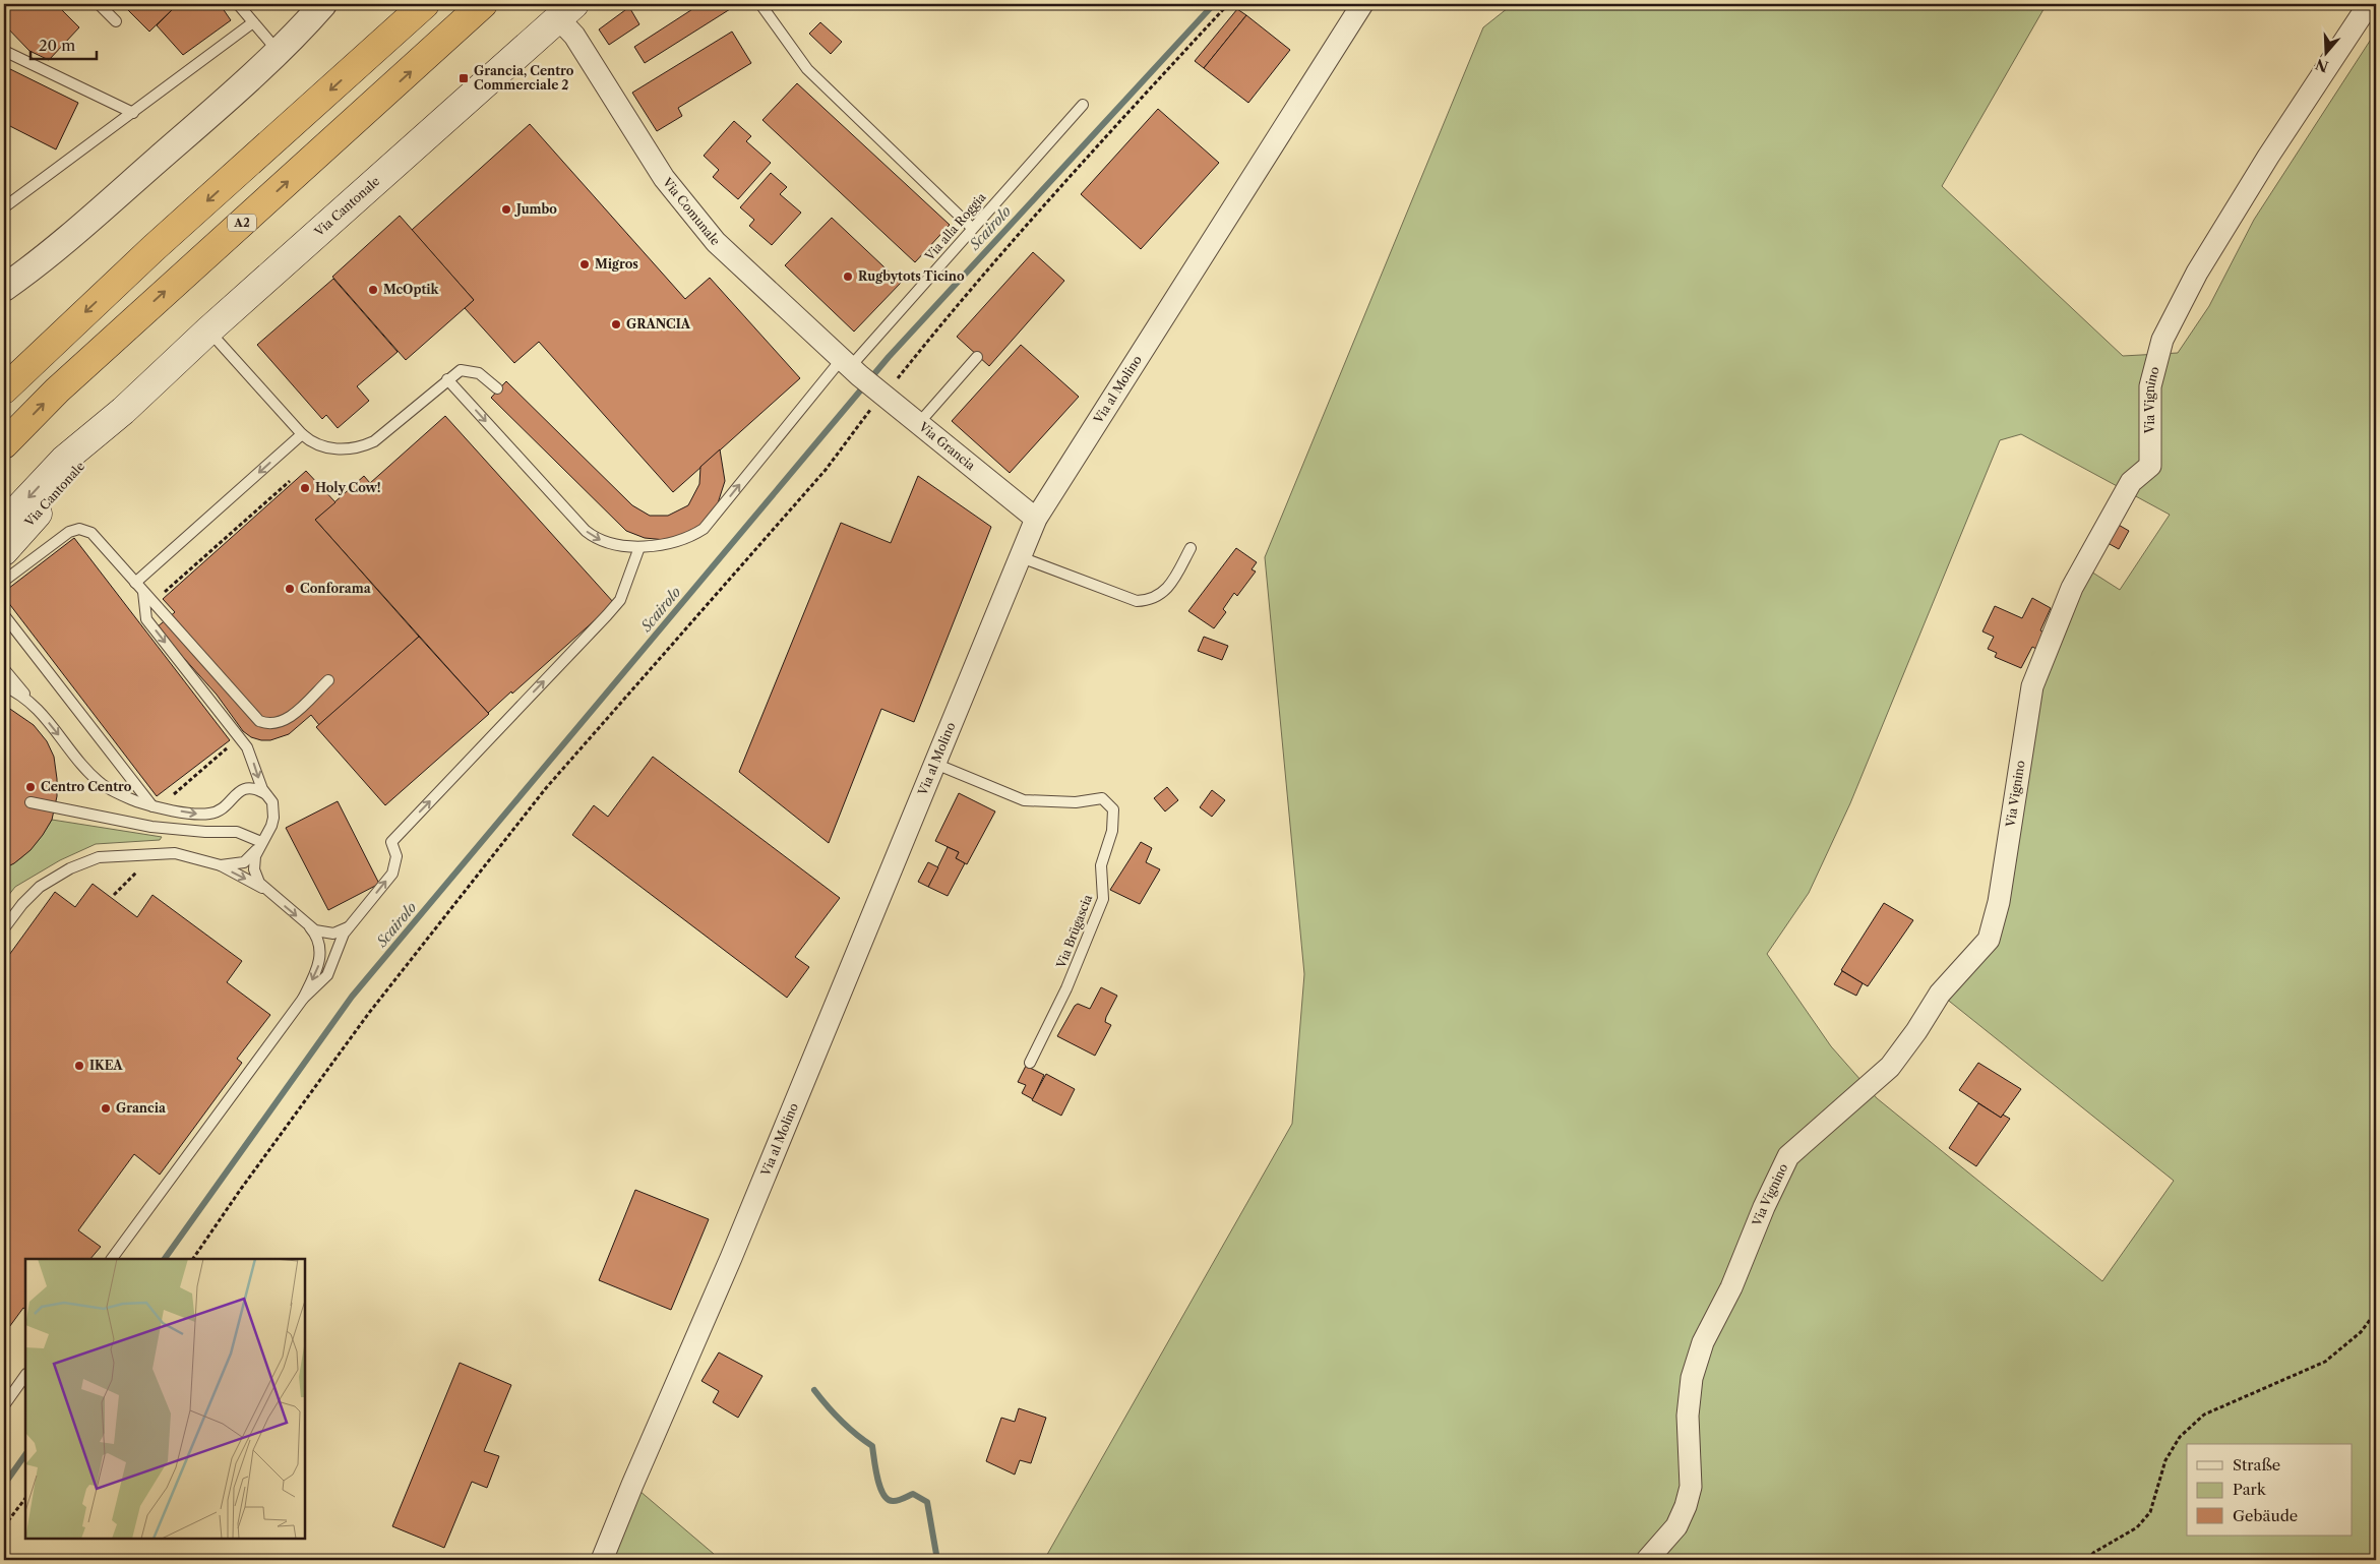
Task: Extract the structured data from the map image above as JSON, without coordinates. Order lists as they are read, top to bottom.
{
  "streets": {
    "highway": ["A2"],
    "main road": ["Via Cantonale"],
    "street": [
      "Via Comunale",
      "Via al Molino",
      "Via Vignino",
      "Via Grancia"
    ],
    "lane": ["Via alla Roggia", "Via Brügascia"]
  },
  "crossings": [
    ["Via Cantonale", "Via Comunale"],
    ["Via Comunale", "Via alla Roggia"],
    ["Via Comunale", "Via Grancia"],
    ["Via alla Roggia", "Via Grancia"],
    ["Via al Molino", "Via Grancia"],
    ["Via al Molino", "Via Brügascia"]
  ],
  "water": ["Scairolo"],
  "places": {
    "transit": ["Grancia, Centro Commerciale 2"],
    "other": [
      "Jumbo",
      "Migros",
      "Rugbytots Ticino",
      "McOptik",
      "GRANCIA",
      "Holy Cow!",
      "Conforama",
      "Centro Centro",
      "IKEA",
      "Grancia"
    ]
  },
  "legend": ["Straße", "Park", "Gebäude"],
  "scale_bar": "20 m",
  "north": "bottom"
}
